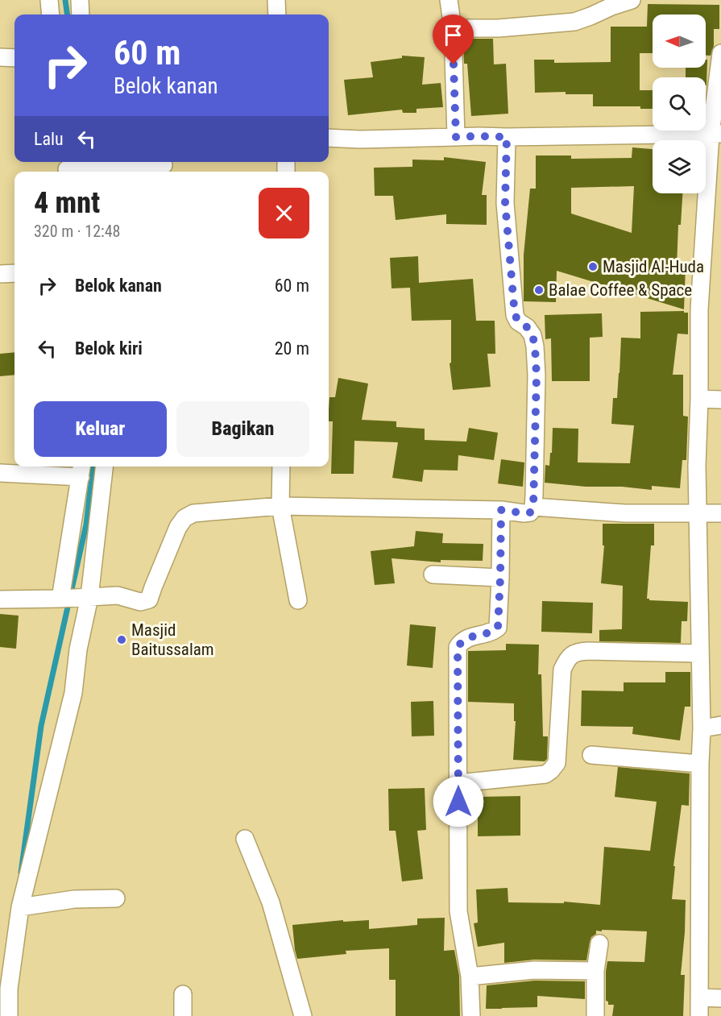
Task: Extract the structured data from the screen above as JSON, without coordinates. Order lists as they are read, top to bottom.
{
  "places": ["Masjid Al-Huda", "Balae Coffee & Space", "Masjid Baitussalam"],
  "north": "left",
  "page": {
    "turn": ["60 m", "Belok kanan"],
    "then": "Lalu",
    "heading": ["4 mnt", "320 m · 12:48"],
    "list": [
      {
        "name": "Belok kanan",
        "value": "60 m"
      },
      {
        "name": "Belok kiri",
        "value": "20 m"
      }
    ],
    "buttons": ["Keluar", "Bagikan"]
  }
}
